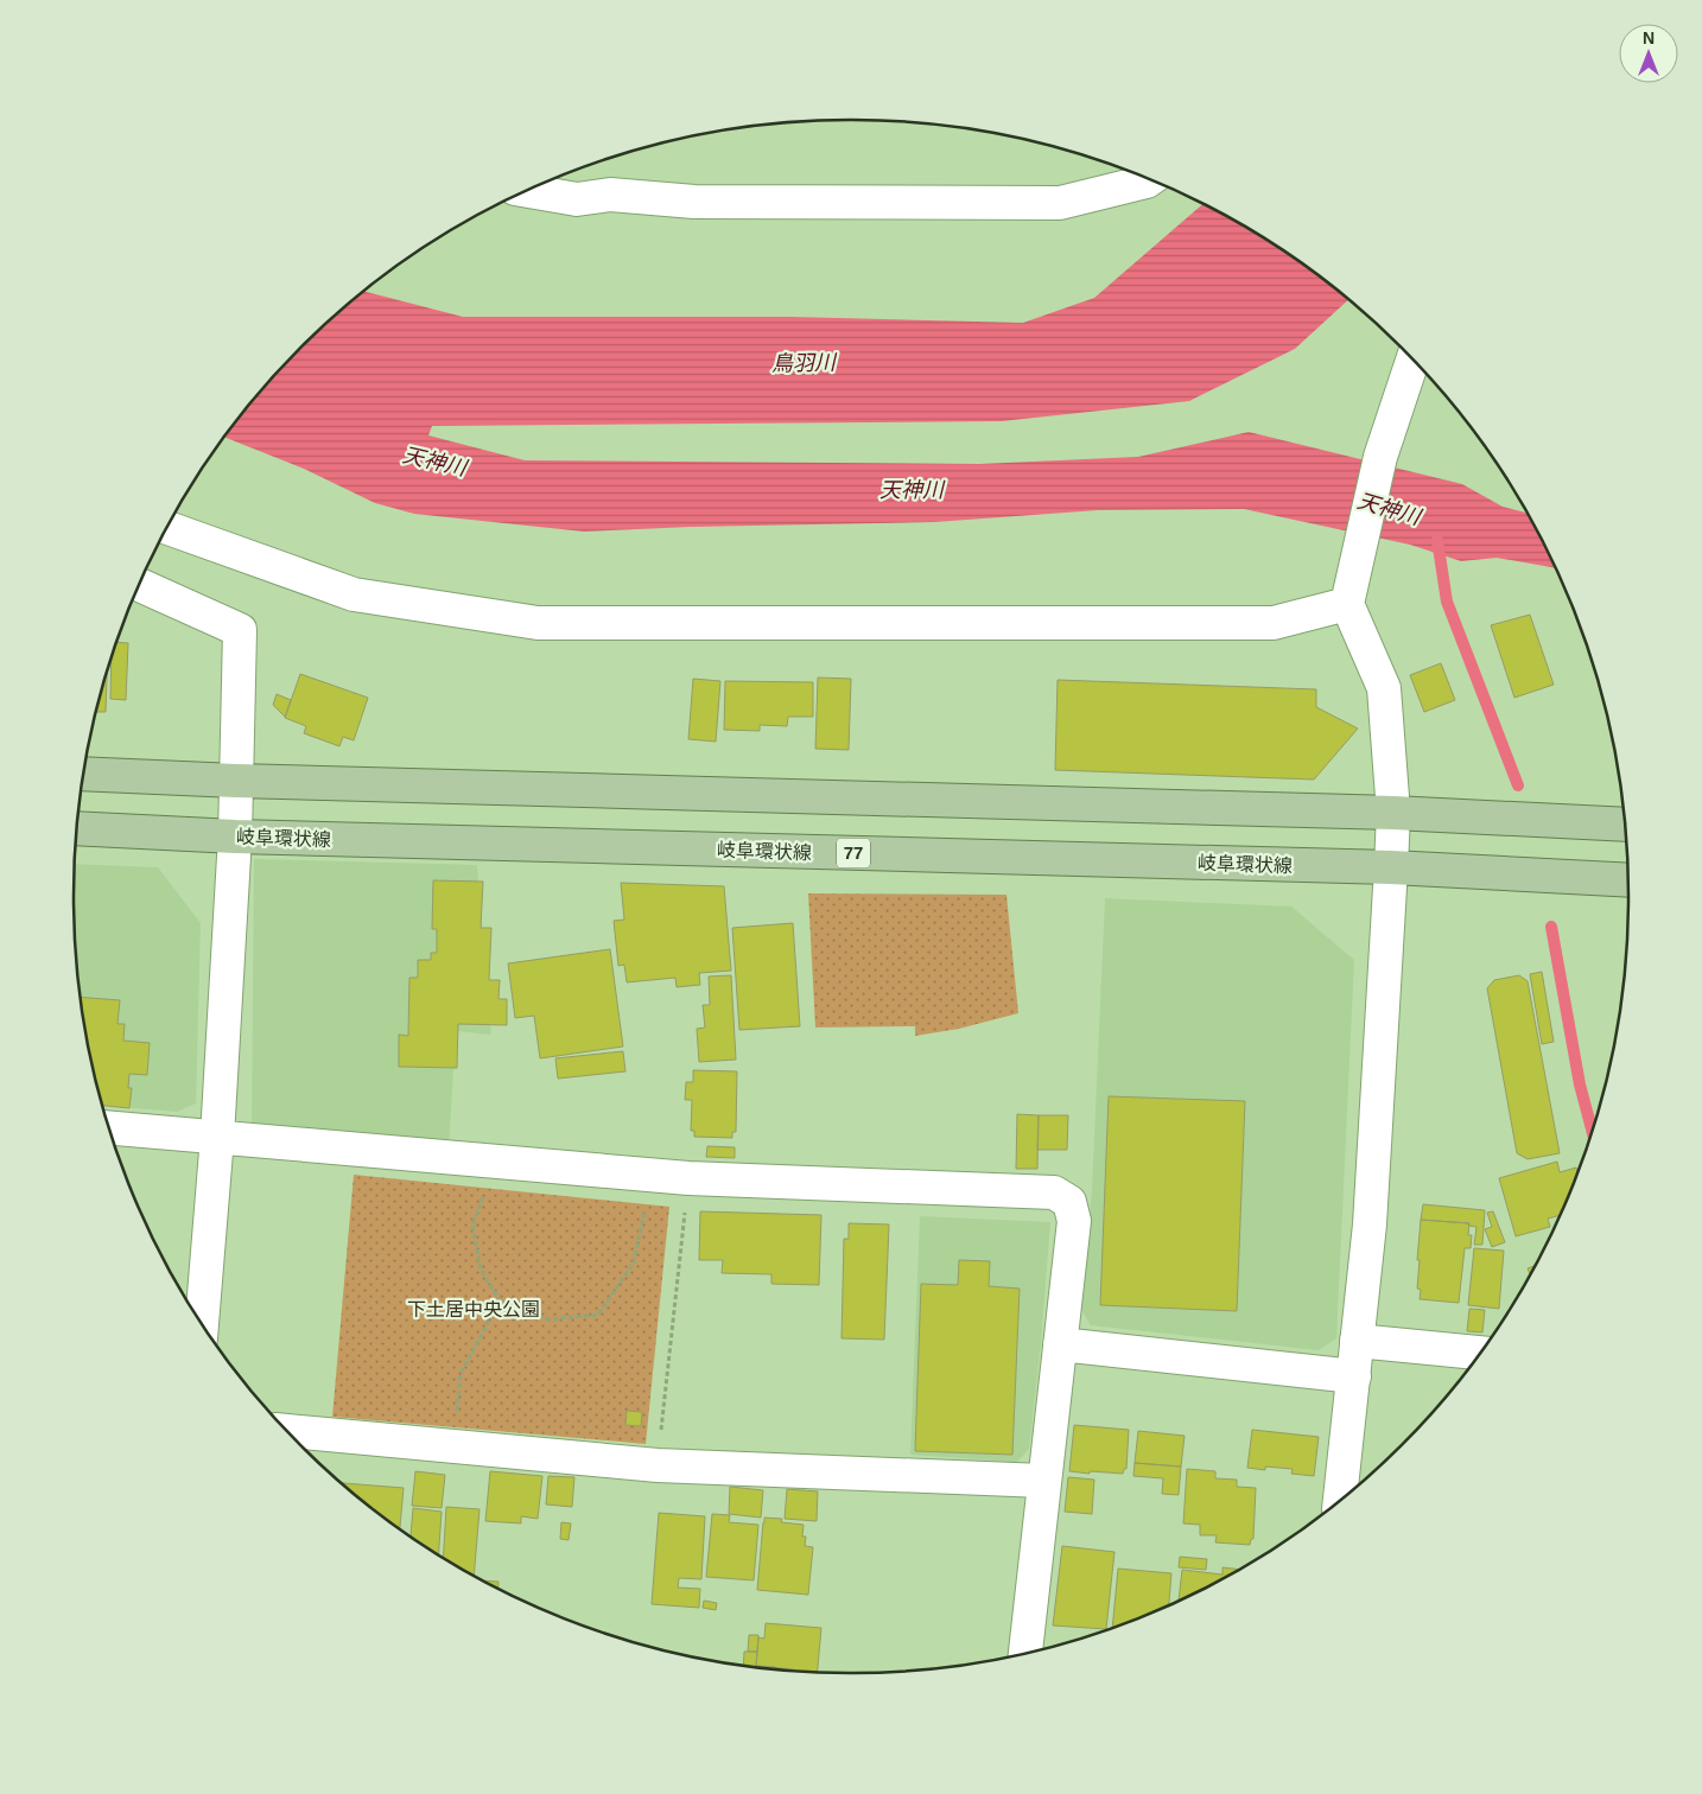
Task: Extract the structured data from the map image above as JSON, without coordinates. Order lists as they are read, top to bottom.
{
  "streets": {
    "main road": ["岐阜環状線", "77"]
  },
  "water": ["鳥羽川", "天神川"],
  "parks": ["下土居中央公園"],
  "north": "top"
}
